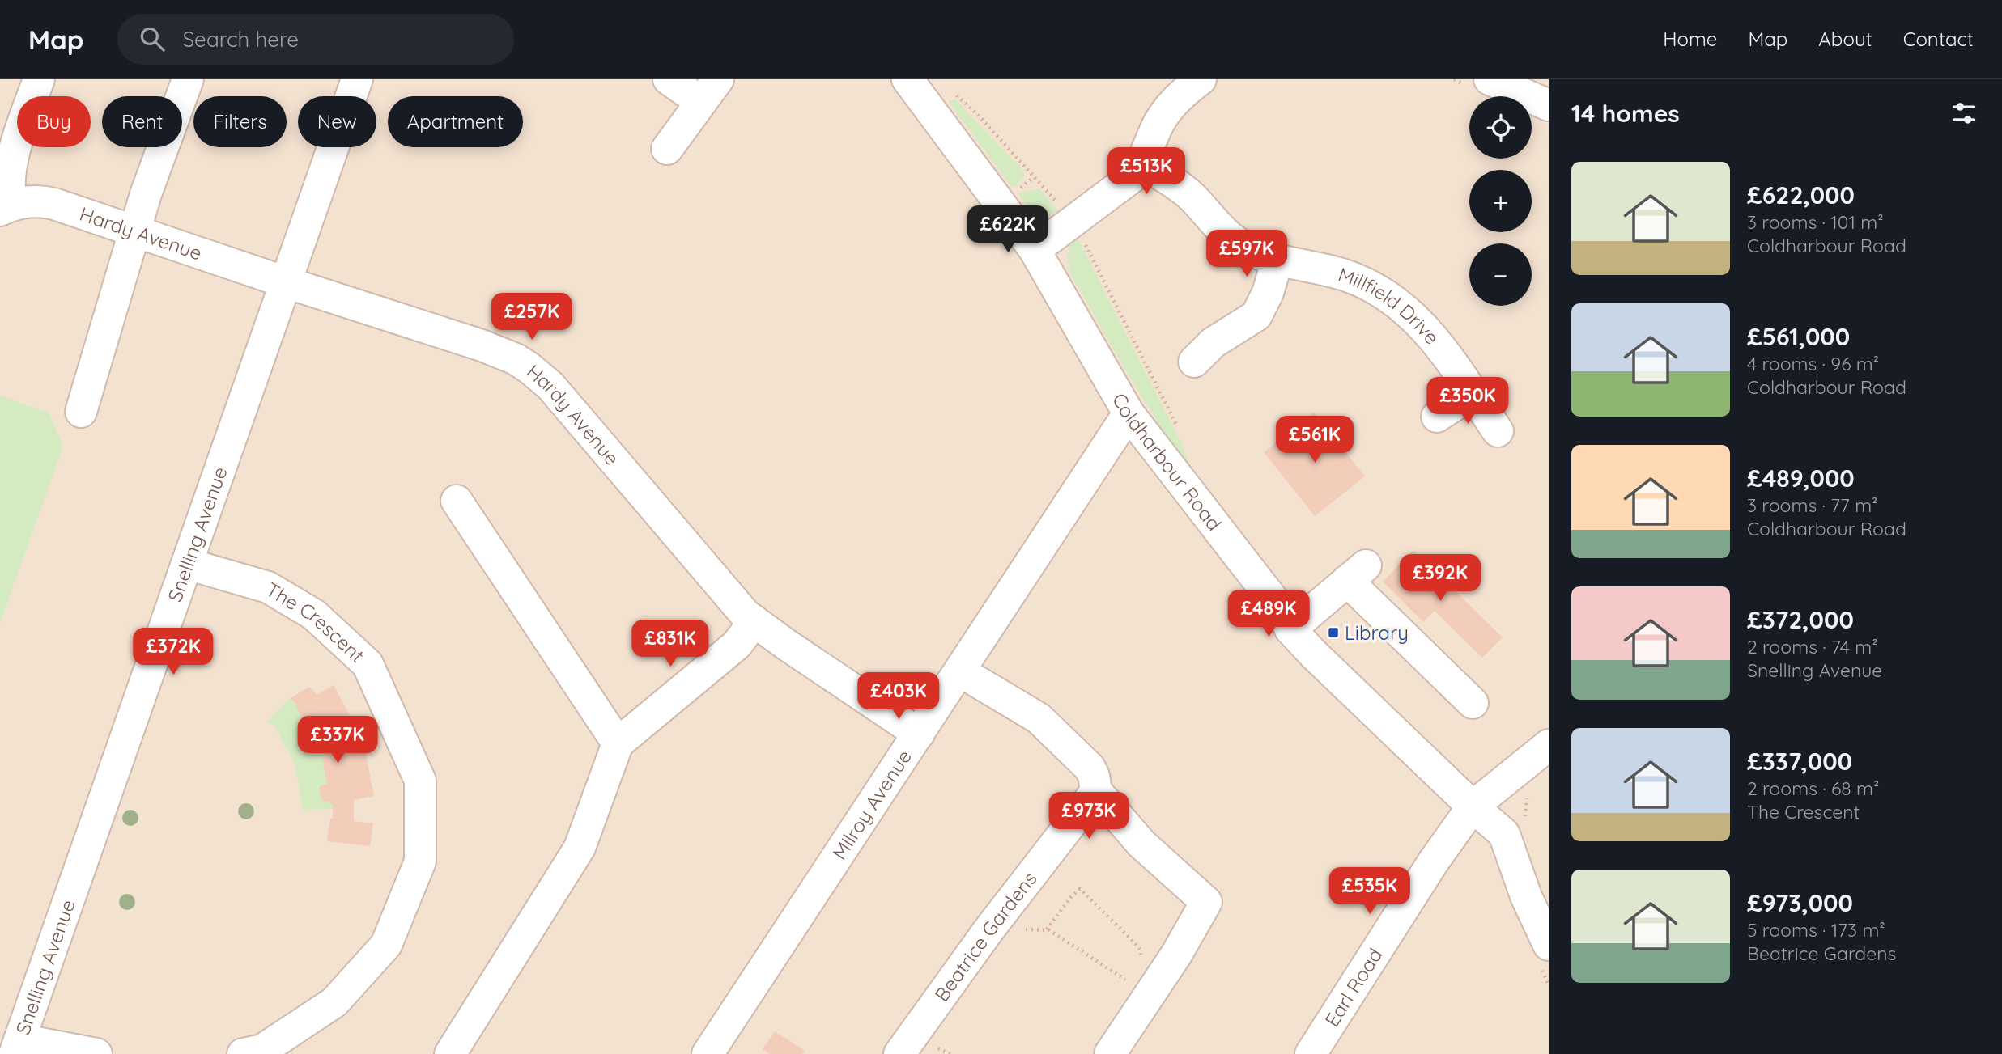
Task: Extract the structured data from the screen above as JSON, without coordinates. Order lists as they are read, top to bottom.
{
  "streets": {
    "street": [
      "Hardy Avenue",
      "Millfield Drive",
      "Coldharbour Road",
      "Snelling Avenue",
      "The Crescent",
      "Milroy Avenue",
      "Beatrice Gardens",
      "Earl Road"
    ]
  },
  "crossings": [
    ["Hardy Avenue", "Snelling Avenue"],
    ["Hardy Avenue", "Milroy Avenue"],
    ["Coldharbour Road", "Milroy Avenue"],
    ["Coldharbour Road", "Earl Road"],
    ["Snelling Avenue", "The Crescent"]
  ],
  "places": {
    "transit": ["Library"]
  },
  "page": {
    "header": "Map",
    "search": "Search here",
    "nav": [
      "Home",
      "Map",
      "About",
      "Contact"
    ],
    "heading": "14 homes",
    "map_buttons": ["+", "−"],
    "chip": [
      "Buy",
      "Rent",
      "Filters",
      "New",
      "Apartment"
    ],
    "price": [
      "£513K",
      "£622K",
      "£597K",
      "£257K",
      "£350K",
      "£561K",
      "£392K",
      "£489K",
      "£831K",
      "£372K",
      "£403K",
      "£337K",
      "£973K",
      "£535K"
    ],
    "list": [
      {
        "name": "£622,000",
        "note": "3 rooms · 101 m² · Coldharbour Road"
      },
      {
        "name": "£561,000",
        "note": "4 rooms · 96 m² · Coldharbour Road"
      },
      {
        "name": "£489,000",
        "note": "3 rooms · 77 m² · Coldharbour Road"
      },
      {
        "name": "£372,000",
        "note": "2 rooms · 74 m² · Snelling Avenue"
      },
      {
        "name": "£337,000",
        "note": "2 rooms · 68 m² · The Crescent"
      },
      {
        "name": "£973,000",
        "note": "5 rooms · 173 m² · Beatrice Gardens"
      }
    ]
  }
}
